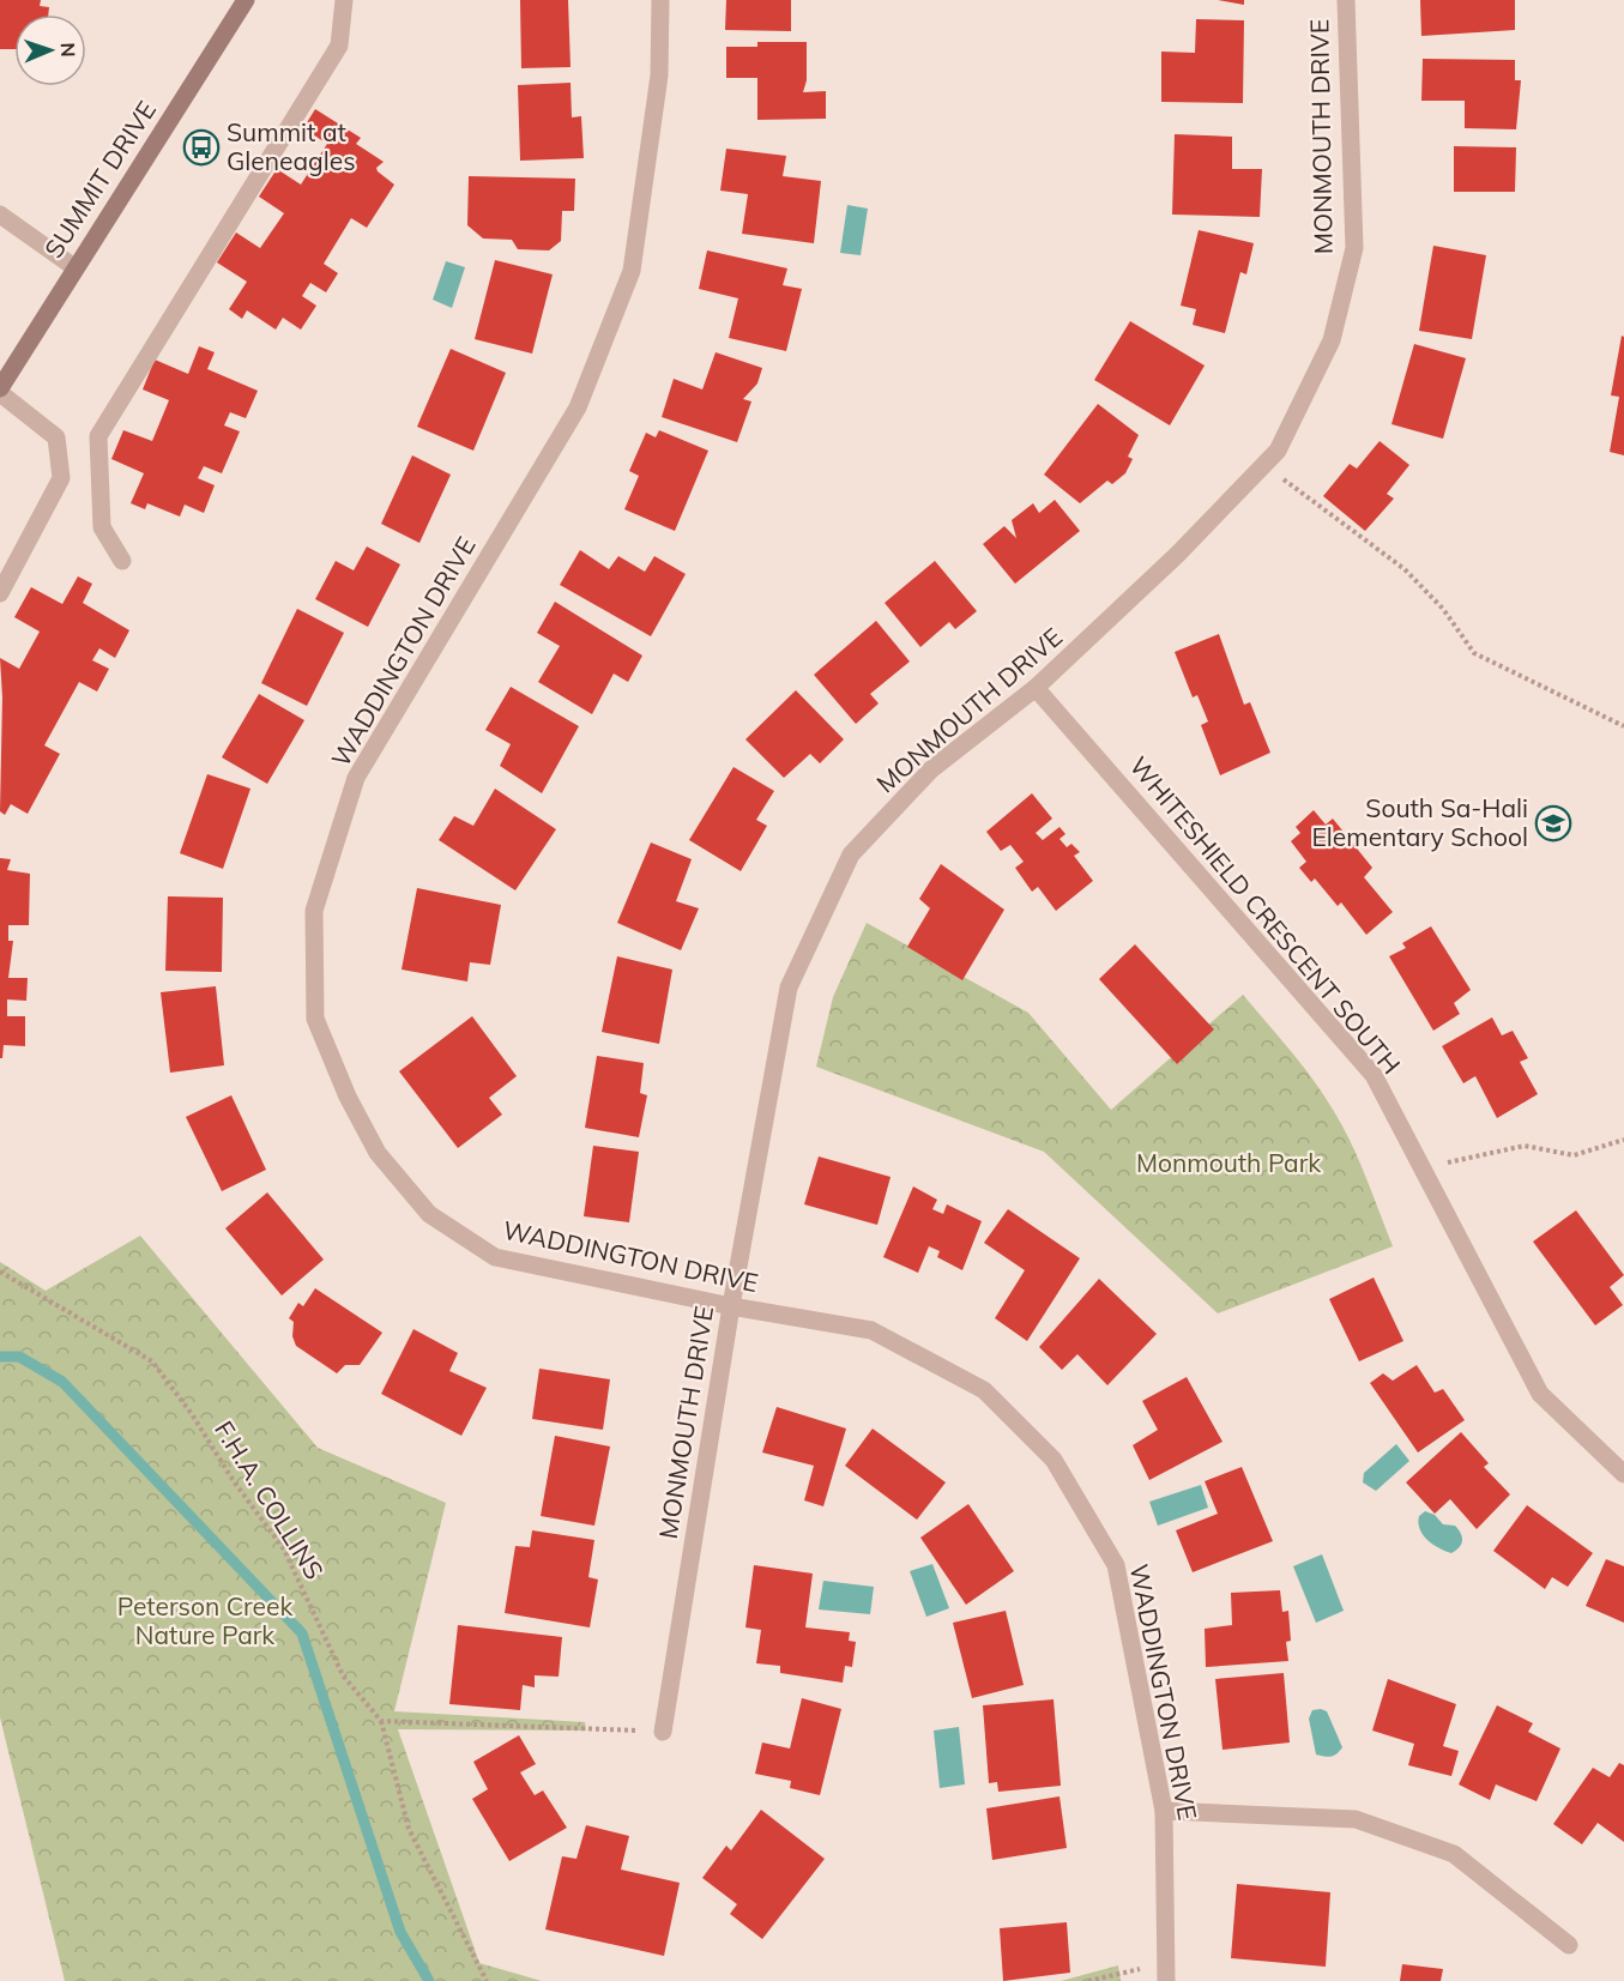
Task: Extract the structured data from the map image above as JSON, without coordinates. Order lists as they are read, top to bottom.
{
  "streets": {
    "main road": ["SUMMIT DRIVE"],
    "street": ["MONMOUTH DRIVE", "WADDINGTON DRIVE", "WHITESHIELD CRESCENT SOUTH"],
    "path": ["F.H.A. COLLINS"]
  },
  "crossings": [
    ["MONMOUTH DRIVE", "WADDINGTON DRIVE"],
    ["MONMOUTH DRIVE", "WHITESHIELD CRESCENT SOUTH"]
  ],
  "parks": ["Monmouth Park", "Peterson Creek Nature Park"],
  "places": {
    "bus stop": ["Summit at Gleneagles"],
    "school or university": ["South Sa-Hali Elementary School"]
  },
  "north": "right"
}
